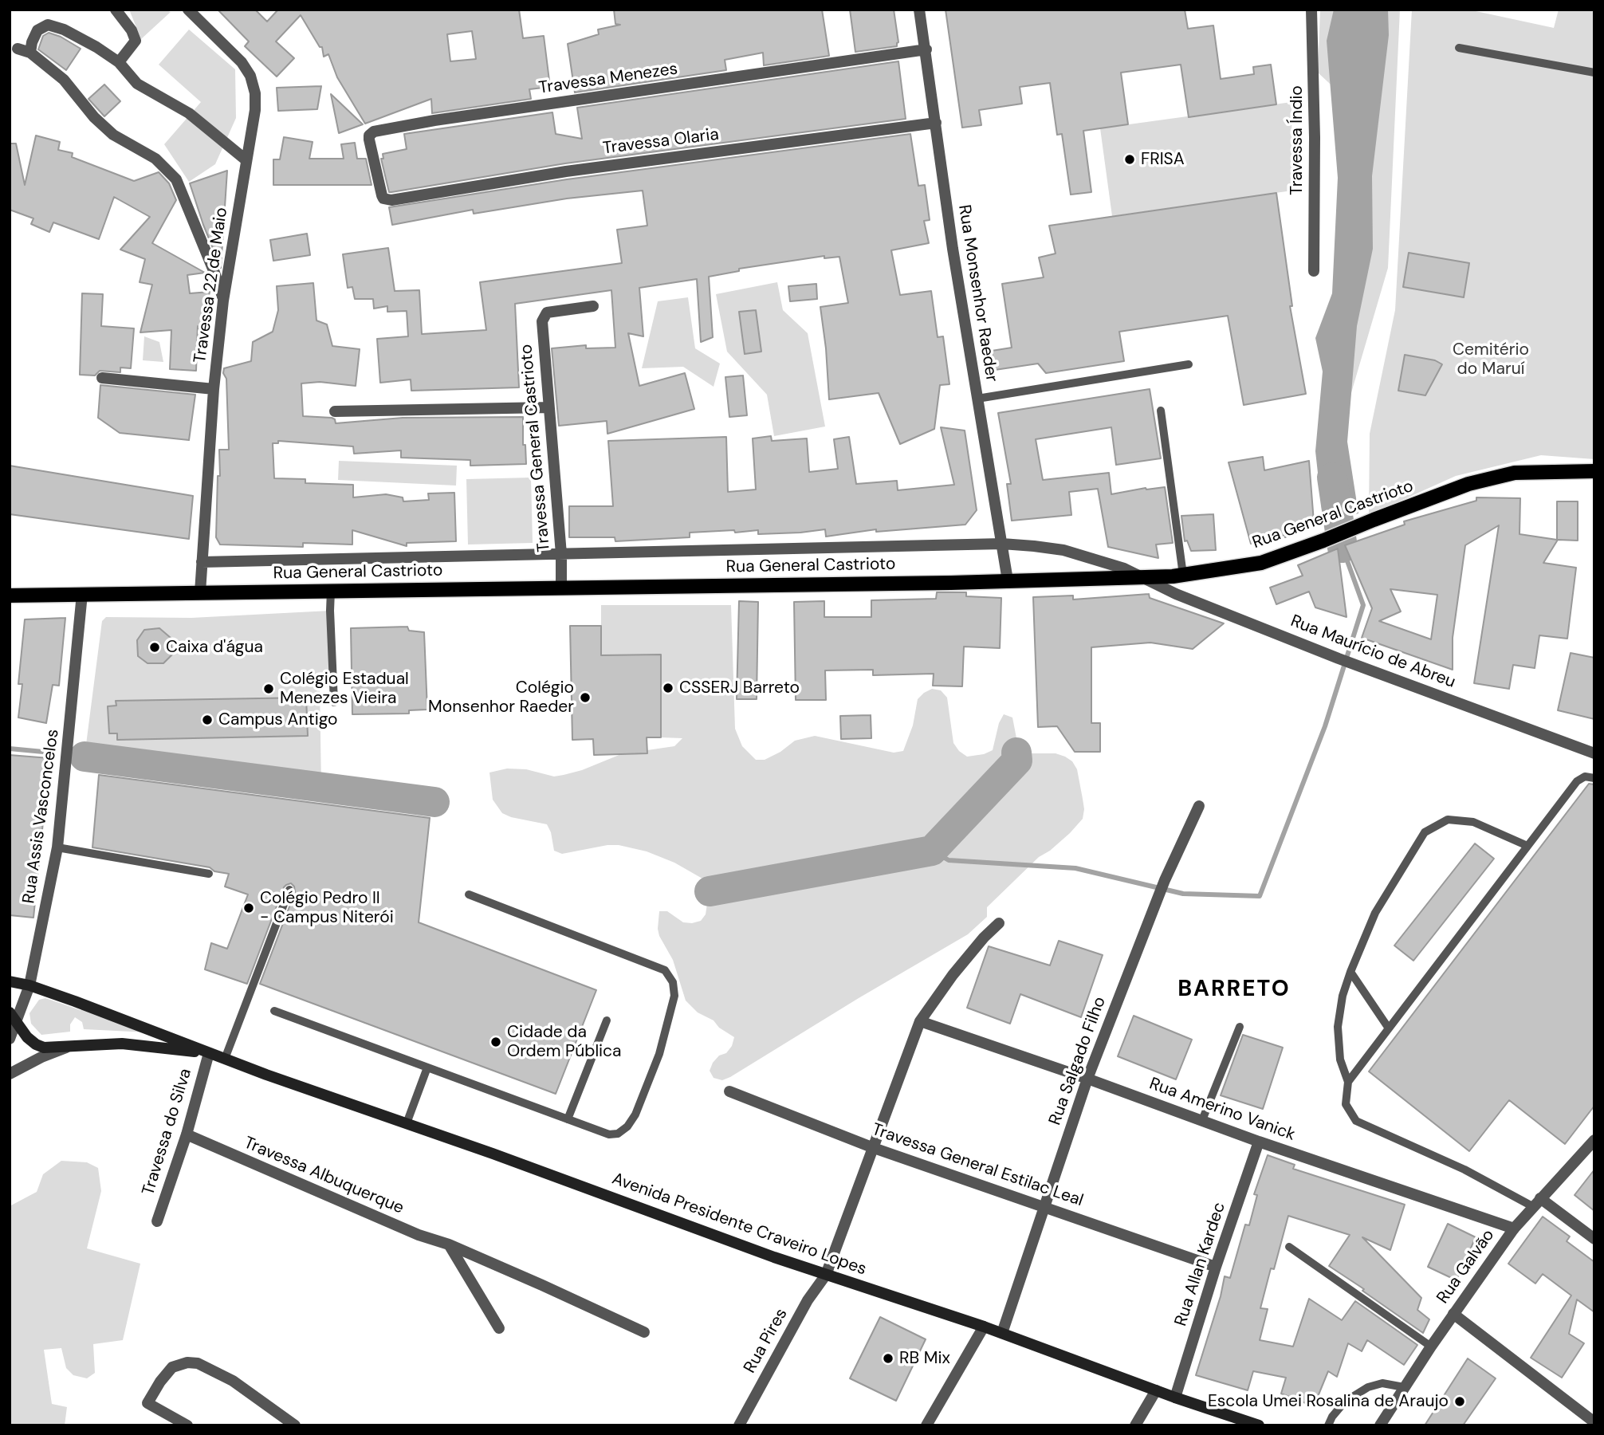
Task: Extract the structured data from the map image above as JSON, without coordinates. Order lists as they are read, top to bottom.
{
  "streets": {
    "main road": ["Rua General Castrioto", "Avenida Presidente Craveiro Lopes"],
    "street": [
      "Travessa Menezes",
      "Travessa Índio",
      "Travessa Olaria",
      "Travessa 22 de Maio",
      "Rua Monsenhor Raeder",
      "Travessa General Castrioto",
      "Rua Maurício de Abreu",
      "Rua Assis Vasconcelos",
      "Rua Salgado Filho",
      "Rua Amerino Vanick",
      "Travessa do Silva",
      "Travessa General Estilac Leal",
      "Travessa Albuquerque",
      "Rua Allan Kardec",
      "Rua Galvão",
      "Rua Pires"
    ]
  },
  "crossings": [
    ["Travessa Menezes", "Travessa Olaria"],
    ["Travessa Menezes", "Rua Monsenhor Raeder"],
    ["Travessa Olaria", "Rua Monsenhor Raeder"],
    ["Travessa 22 de Maio", "Rua General Castrioto"],
    ["Travessa 22 de Maio", "Rua Maurício de Abreu"],
    ["Rua Monsenhor Raeder", "Rua General Castrioto"],
    ["Rua Monsenhor Raeder", "Rua Maurício de Abreu"],
    ["Travessa General Castrioto", "Rua General Castrioto"],
    ["Travessa General Castrioto", "Rua Maurício de Abreu"],
    ["Rua General Castrioto", "Rua Maurício de Abreu"],
    ["Rua General Castrioto", "Rua Assis Vasconcelos"],
    ["Rua Assis Vasconcelos", "Avenida Presidente Craveiro Lopes"],
    ["Rua Salgado Filho", "Rua Amerino Vanick"],
    ["Rua Salgado Filho", "Travessa General Estilac Leal"],
    ["Rua Salgado Filho", "Avenida Presidente Craveiro Lopes"],
    ["Rua Amerino Vanick", "Rua Allan Kardec"],
    ["Rua Amerino Vanick", "Rua Galvão"],
    ["Rua Amerino Vanick", "Rua Pires"],
    ["Travessa do Silva", "Travessa Albuquerque"],
    ["Travessa do Silva", "Avenida Presidente Craveiro Lopes"],
    ["Travessa General Estilac Leal", "Rua Allan Kardec"],
    ["Travessa General Estilac Leal", "Rua Pires"],
    ["Avenida Presidente Craveiro Lopes", "Rua Allan Kardec"],
    ["Avenida Presidente Craveiro Lopes", "Rua Pires"]
  ],
  "districts": ["BARRETO"],
  "parks": ["Cemitério do Maruí"],
  "places": [
    "FRISA",
    "Caixa d'água",
    "CSSERJ Barreto",
    "Colégio Estadual Menezes Vieira",
    "Colégio Monsenhor Raeder",
    "Campus Antigo",
    "Colégio Pedro II - Campus Niterói",
    "Cidade da Ordem Pública",
    "RB Mix",
    "Escola Umei Rosalina de Araujo"
  ]
}
